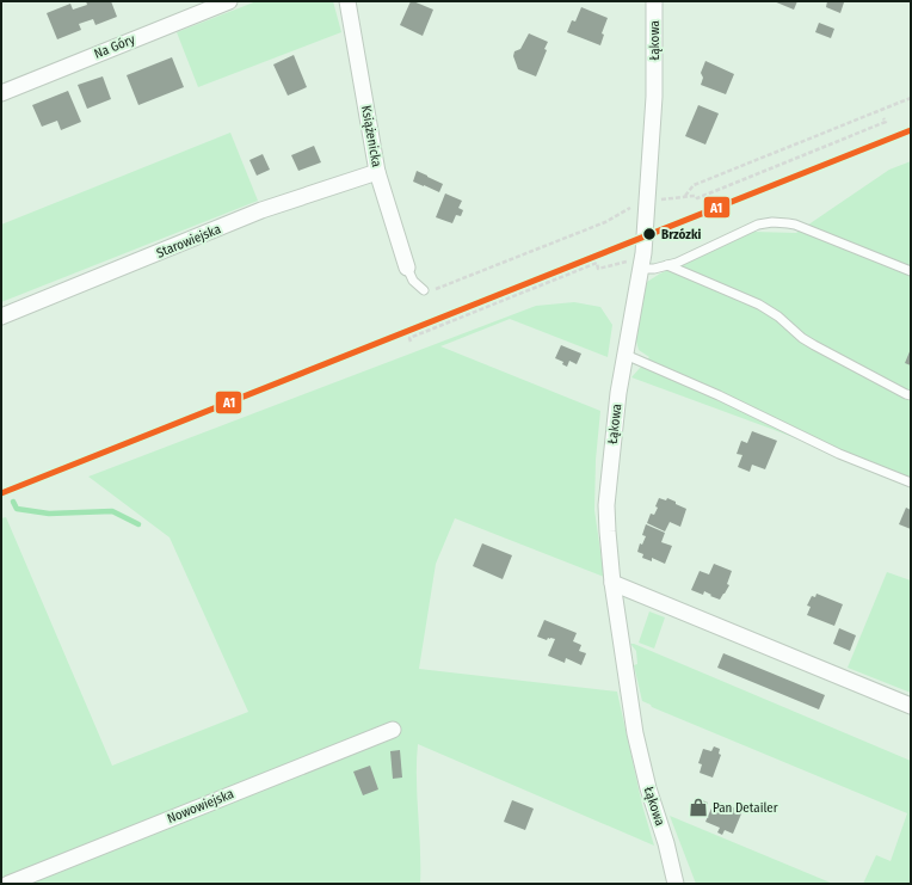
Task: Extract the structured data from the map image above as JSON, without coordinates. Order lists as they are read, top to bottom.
{
  "streets": {
    "street": [
      "Łąkowa",
      "Na Góry",
      "Książenicka",
      "Starowiejska",
      "Nowowiejska"
    ]
  },
  "crossings": [
    ["Książenicka", "Starowiejska"]
  ],
  "places": {
    "other": ["Brzózki"],
    "shop": ["Pan Detailer"]
  },
  "lines": ["transit line A1"]
}
